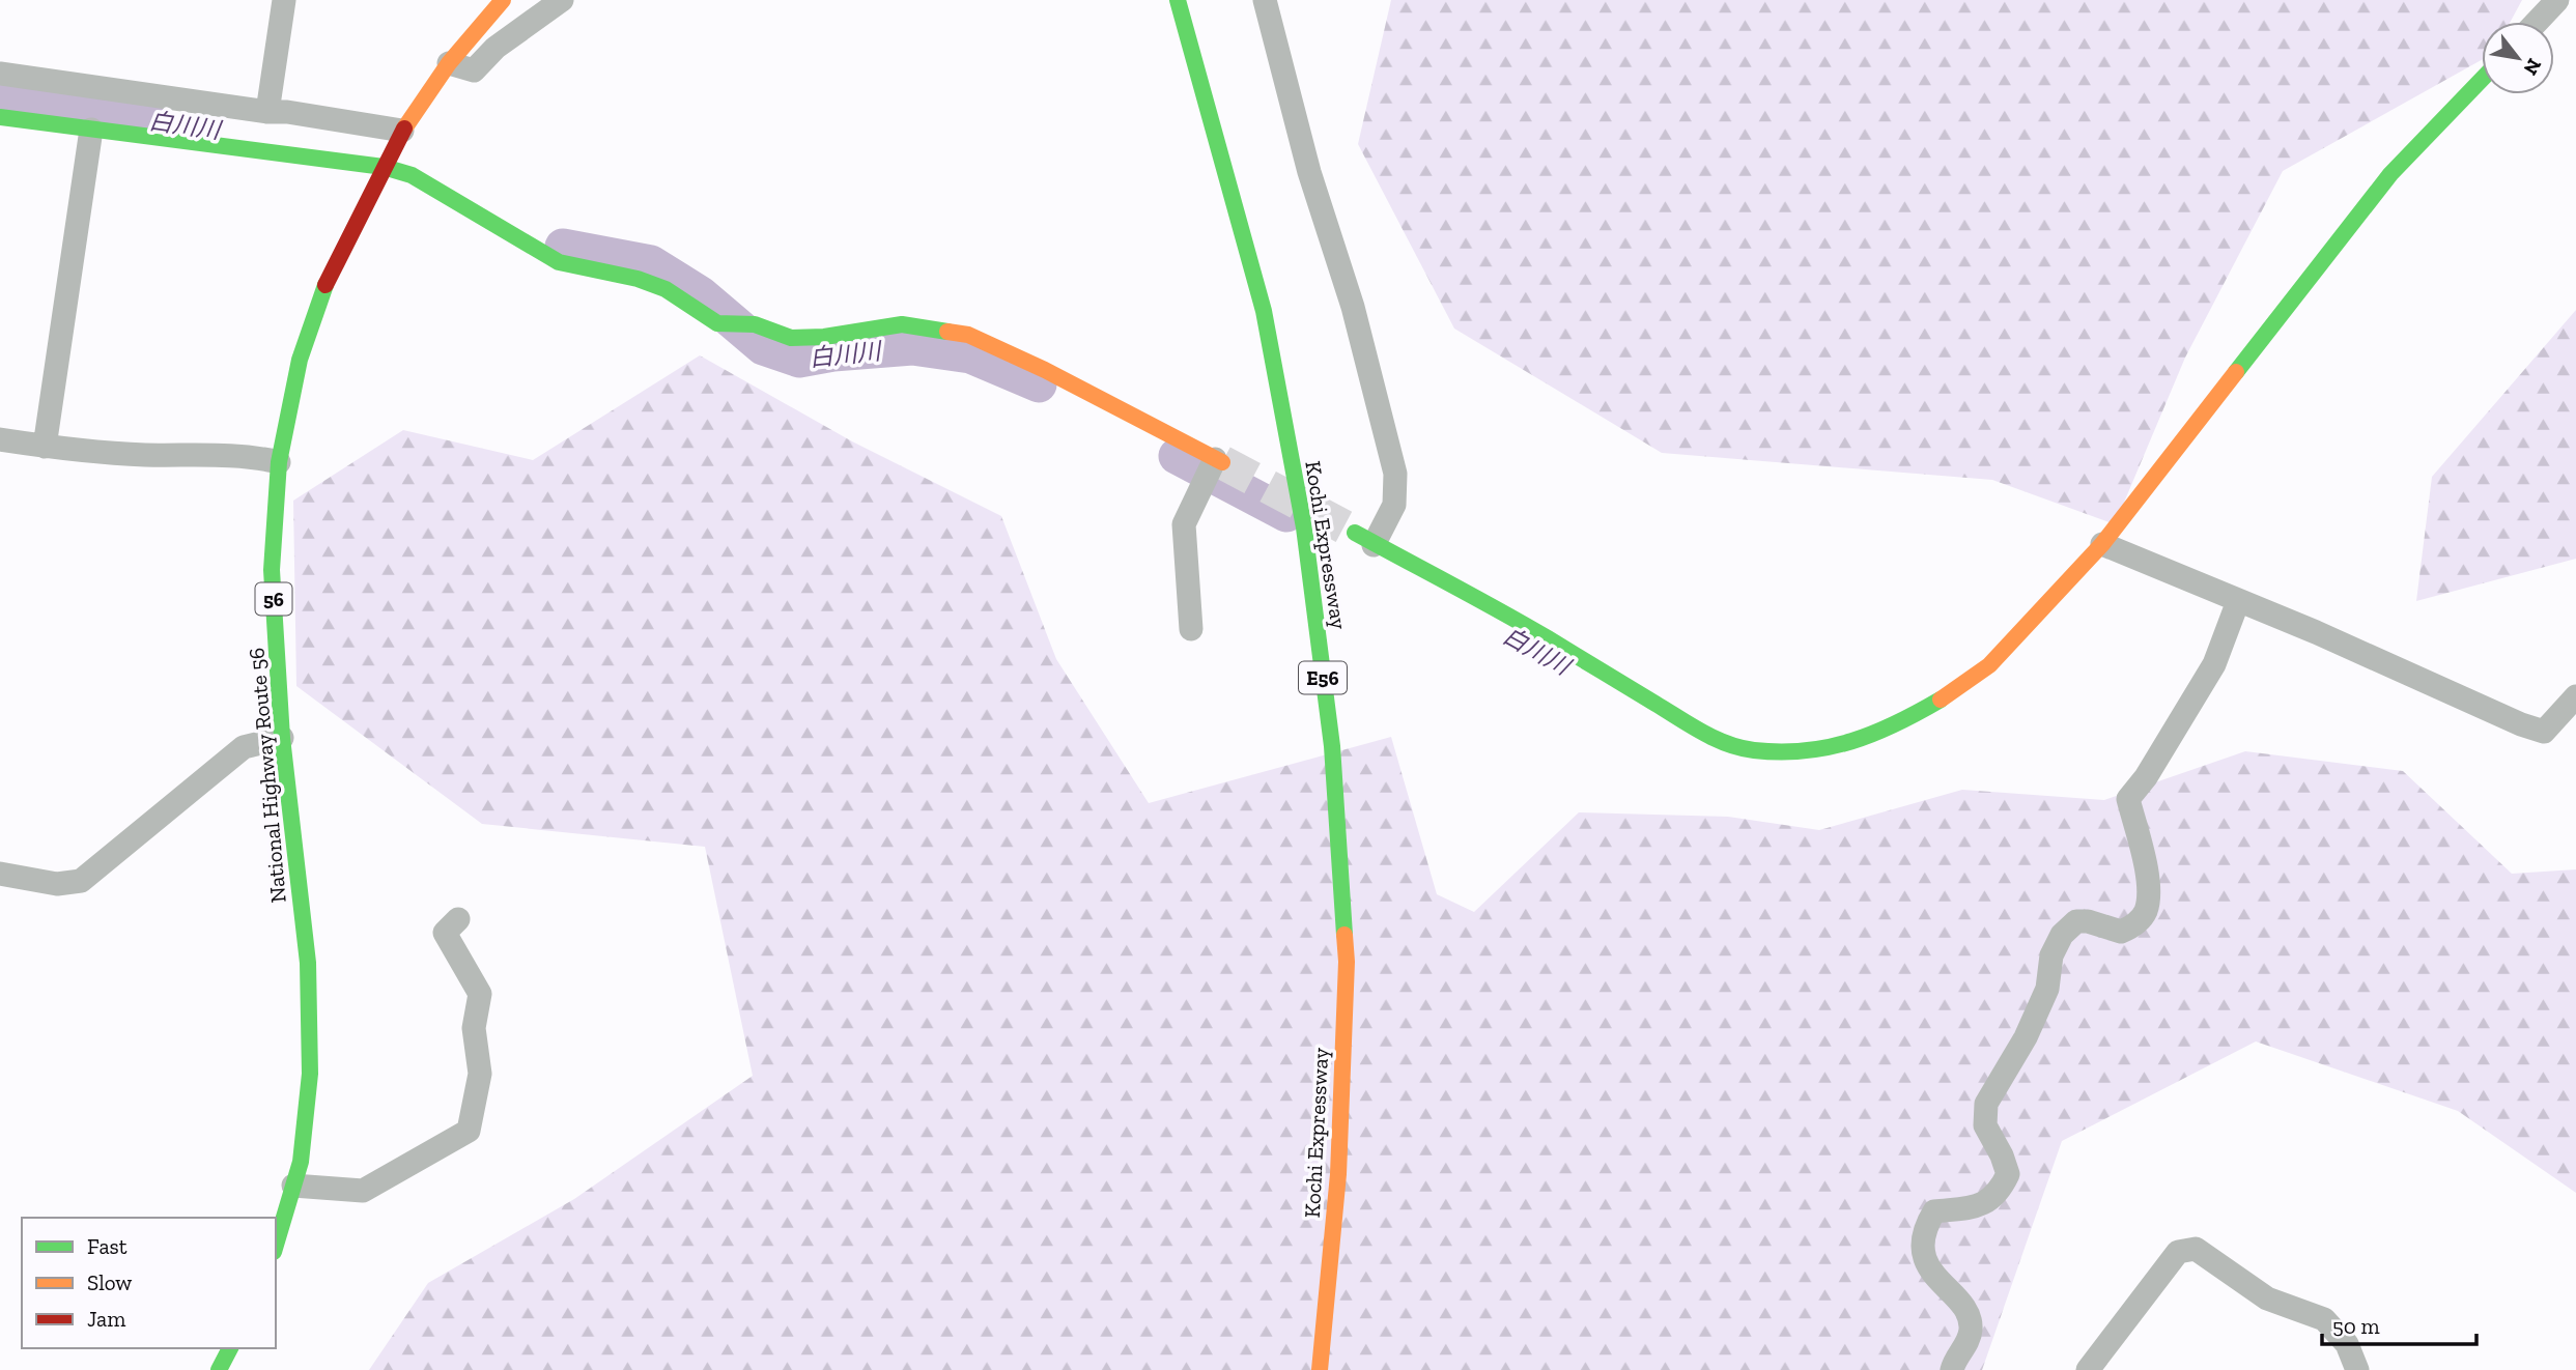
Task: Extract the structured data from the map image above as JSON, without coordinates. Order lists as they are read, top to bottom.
{
  "streets": {
    "main road": [
      "Kochi Expressway",
      "56",
      "E56",
      "National Highway Route 56"
    ]
  },
  "water": ["白川川"],
  "legend": ["Fast", "Slow", "Jam"],
  "scale_bar": "50 m",
  "north": "bottom right"
}
